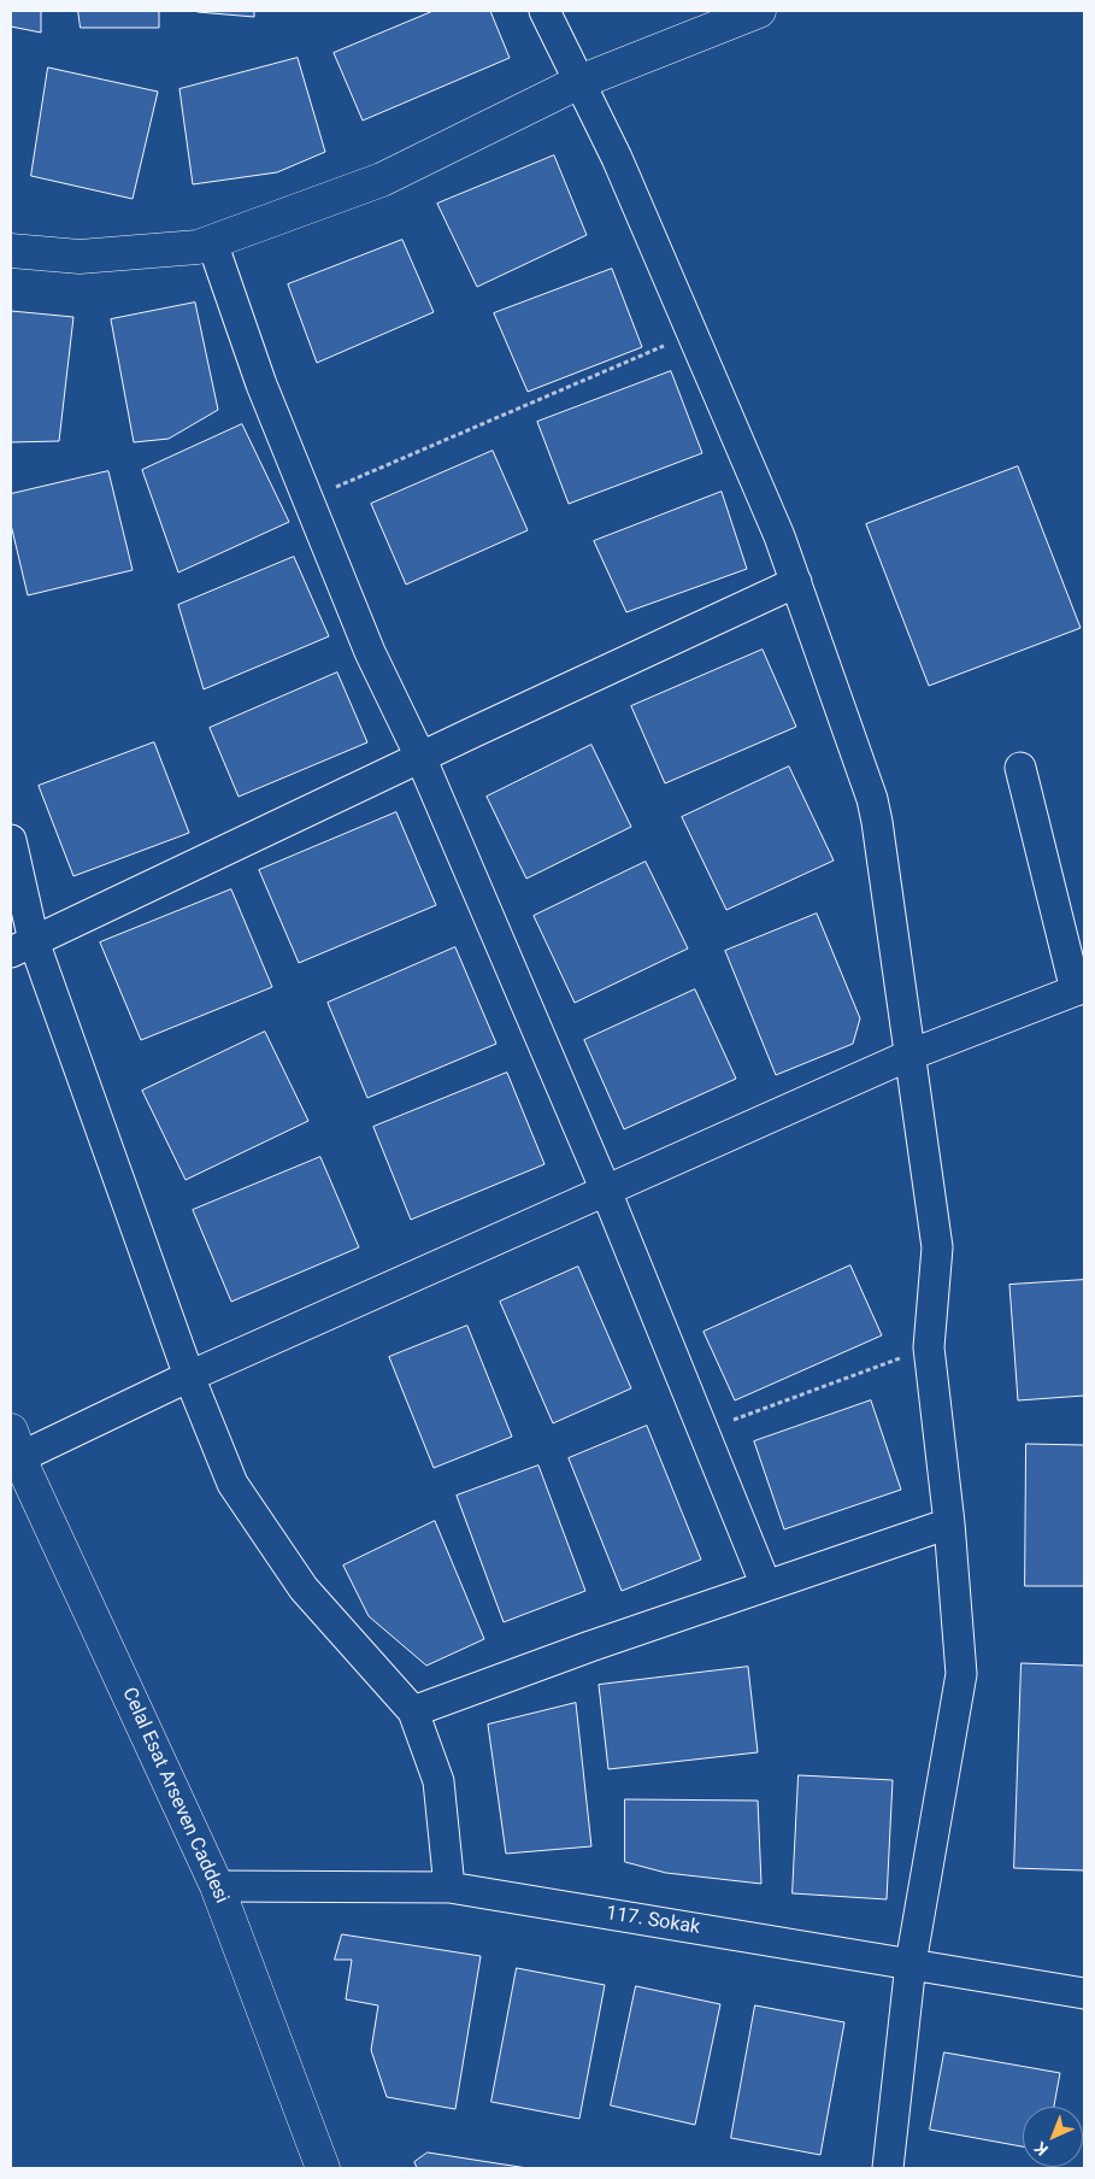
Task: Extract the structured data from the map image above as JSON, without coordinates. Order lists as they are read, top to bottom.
{
  "streets": {
    "street": ["Celal Esat Arseven Caddesi", "117. Sokak"]
  },
  "crossings": [
    ["Celal Esat Arseven Caddesi", "117. Sokak"]
  ],
  "north": "bottom left"
}
